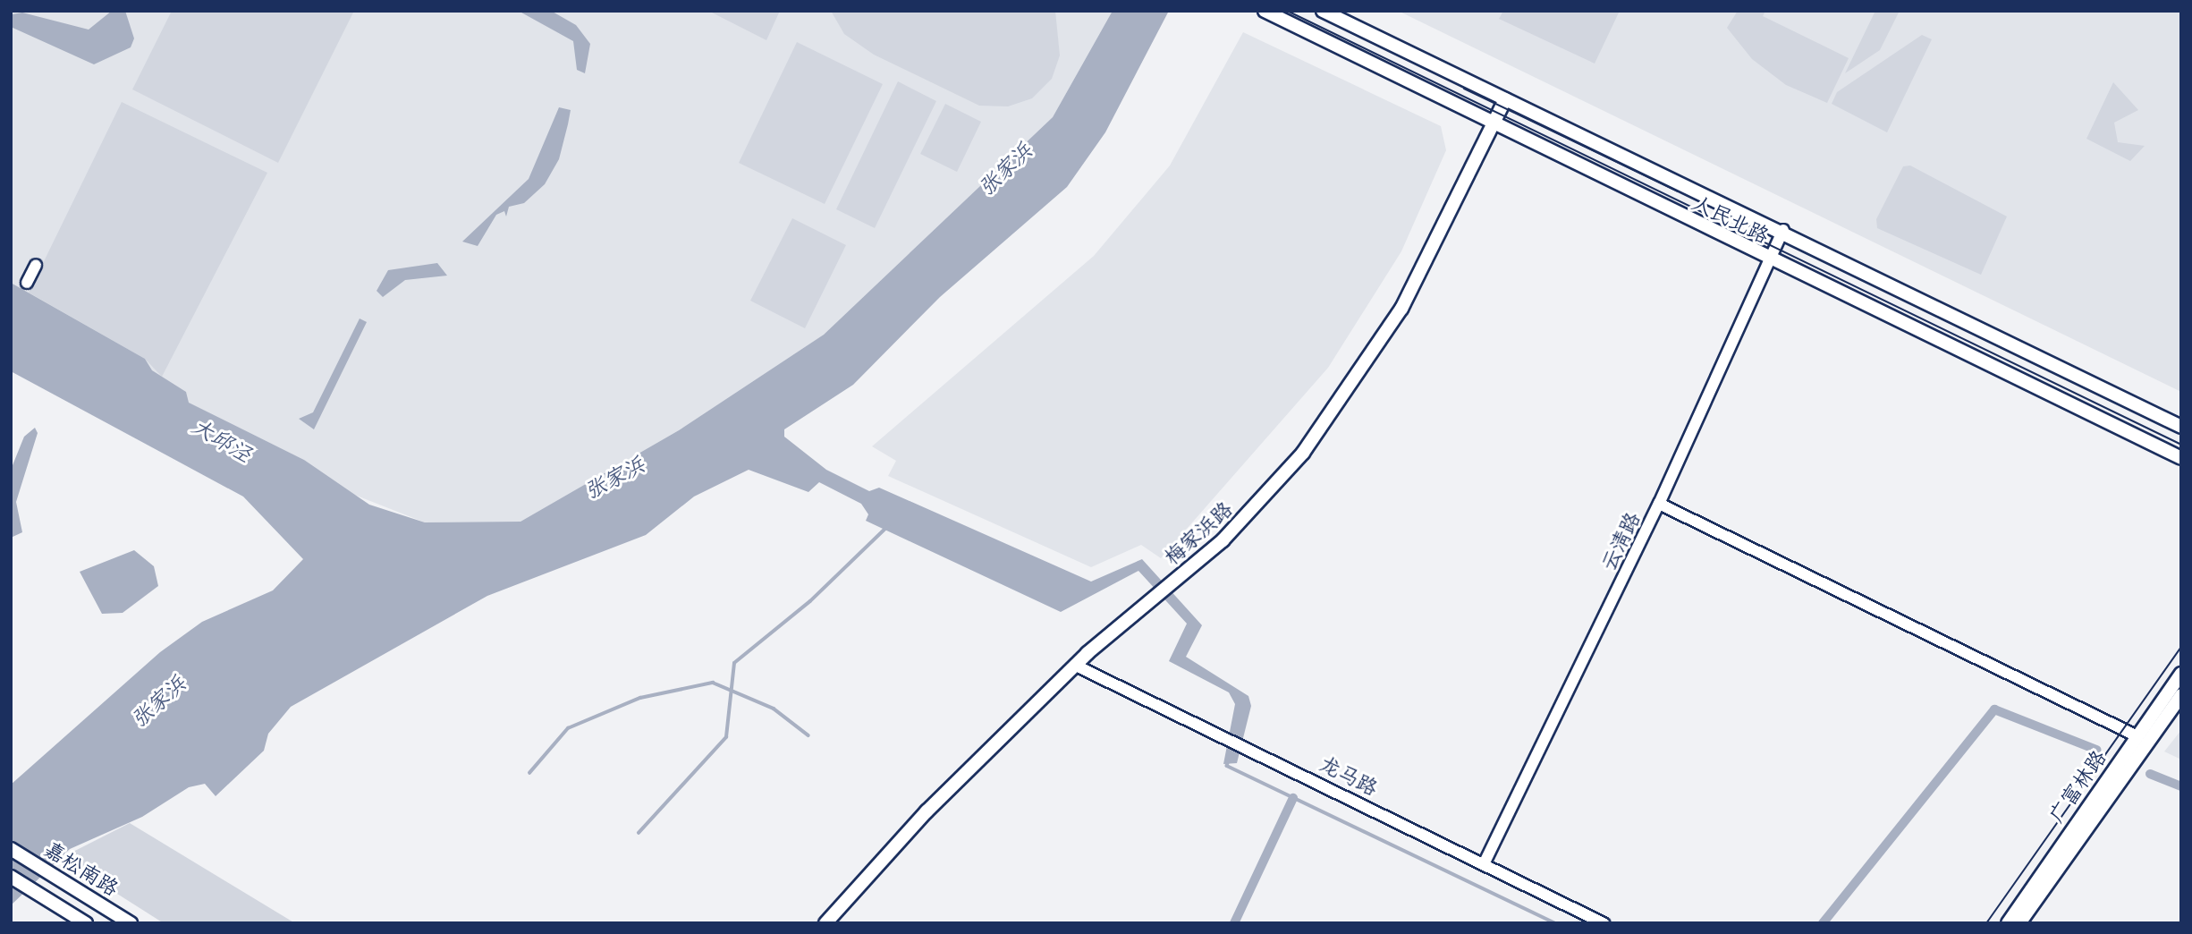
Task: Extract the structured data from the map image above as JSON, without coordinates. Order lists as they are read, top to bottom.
{
  "streets": {
    "main road": [
      "人民北路",
      "梅家浜路",
      "广富林路",
      "嘉松南路"
    ],
    "street": ["云清路", "龙马路"]
  },
  "crossings": [
    ["人民北路", "梅家浜路"],
    ["人民北路", "云清路"],
    ["梅家浜路", "龙马路"],
    ["云清路", "龙马路"]
  ],
  "water": ["张家浜", "大邱泾"]
}
